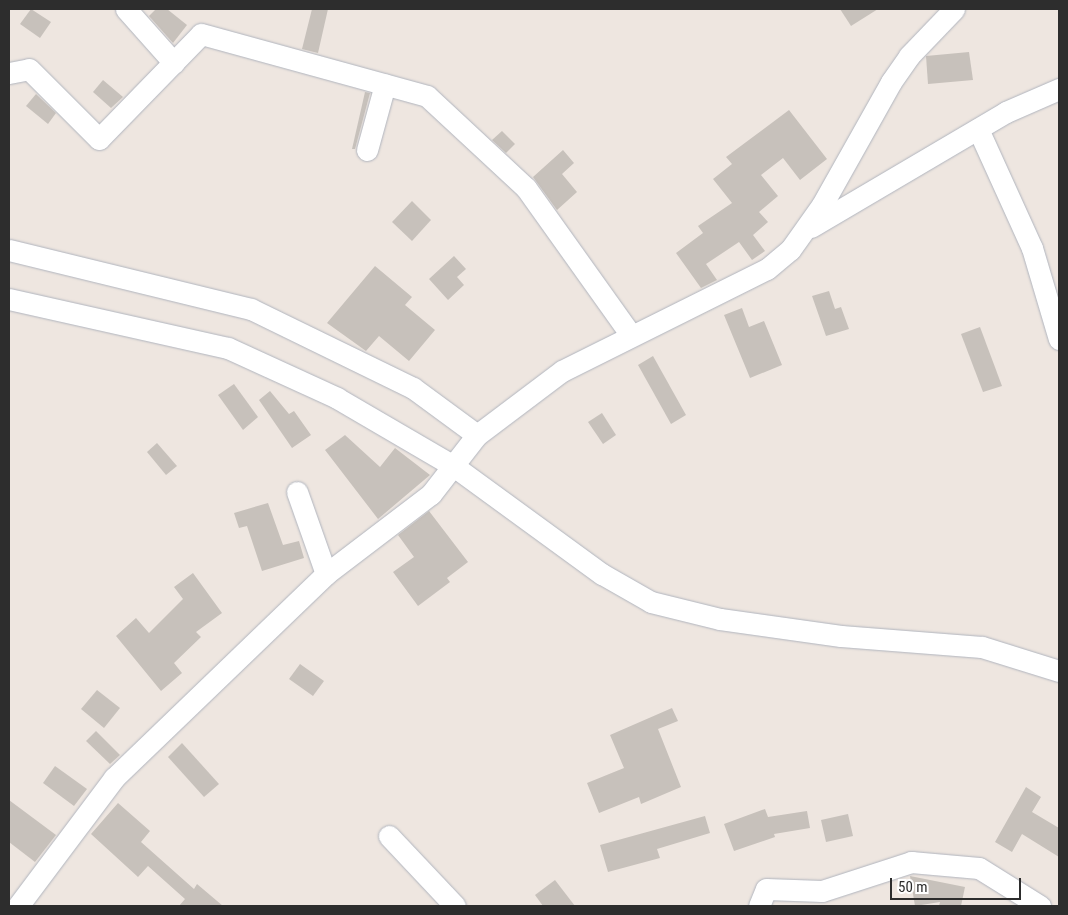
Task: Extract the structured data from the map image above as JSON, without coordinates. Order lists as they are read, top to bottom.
{
  "scale_bar": "50 m"
}
